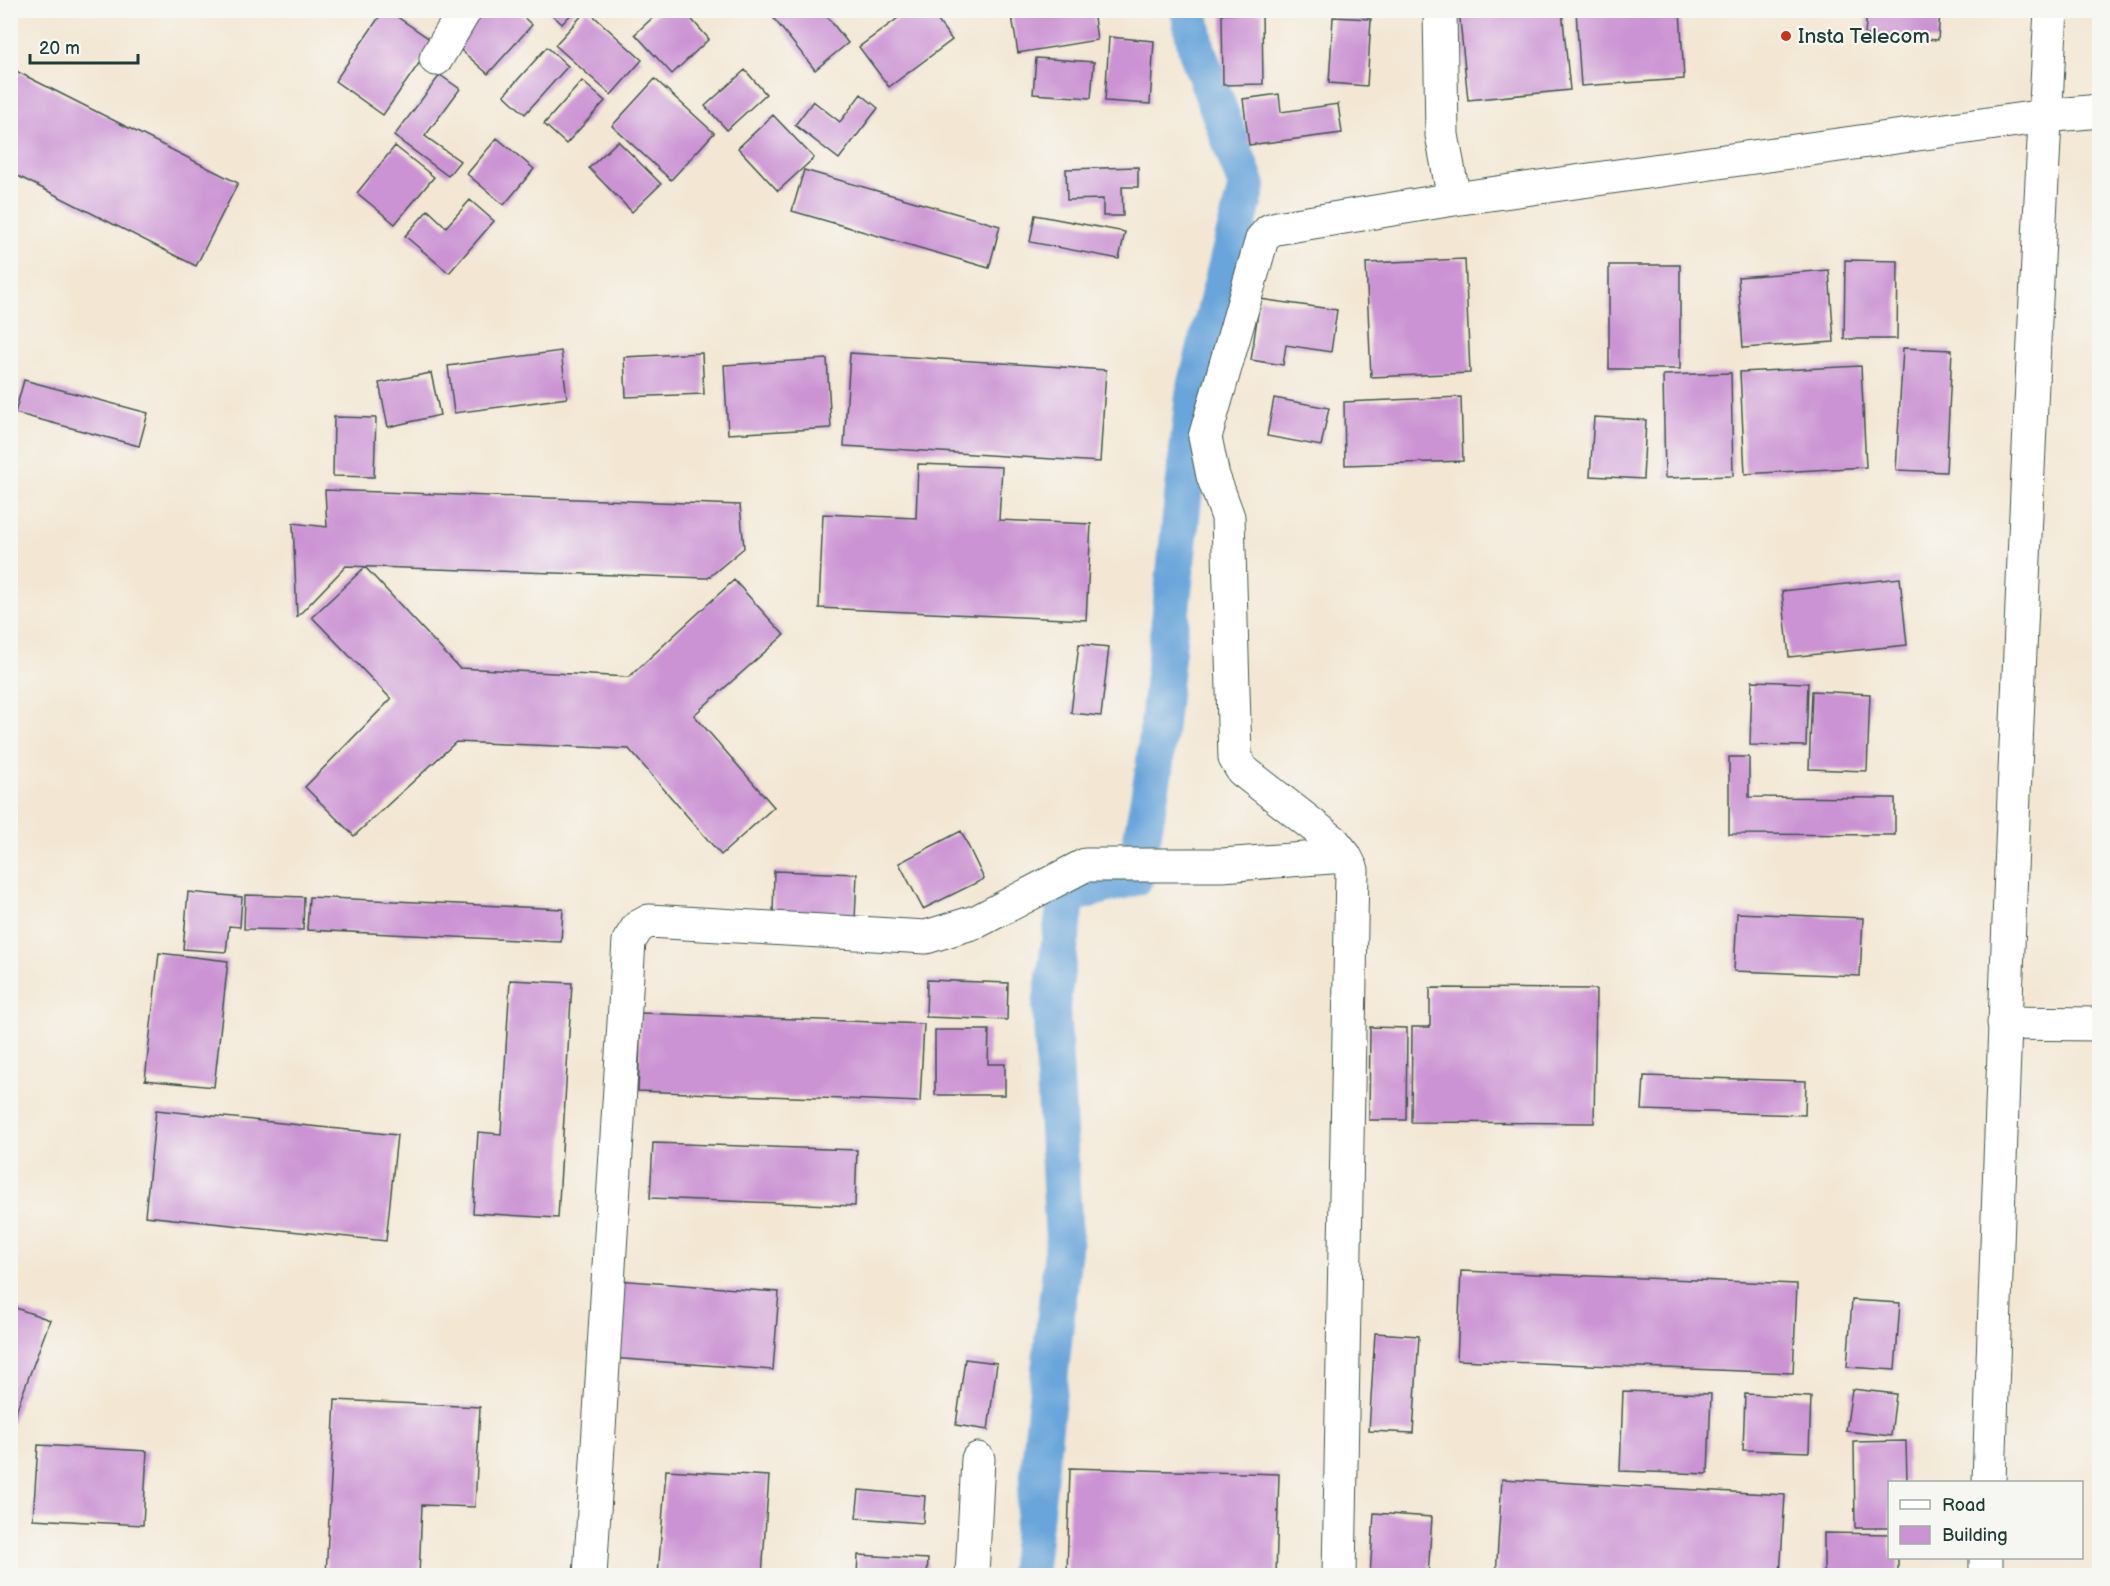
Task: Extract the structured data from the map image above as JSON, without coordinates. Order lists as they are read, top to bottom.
{
  "places": ["Insta Telecom"],
  "legend": ["Road", "Building"],
  "scale_bar": "20 m"
}
